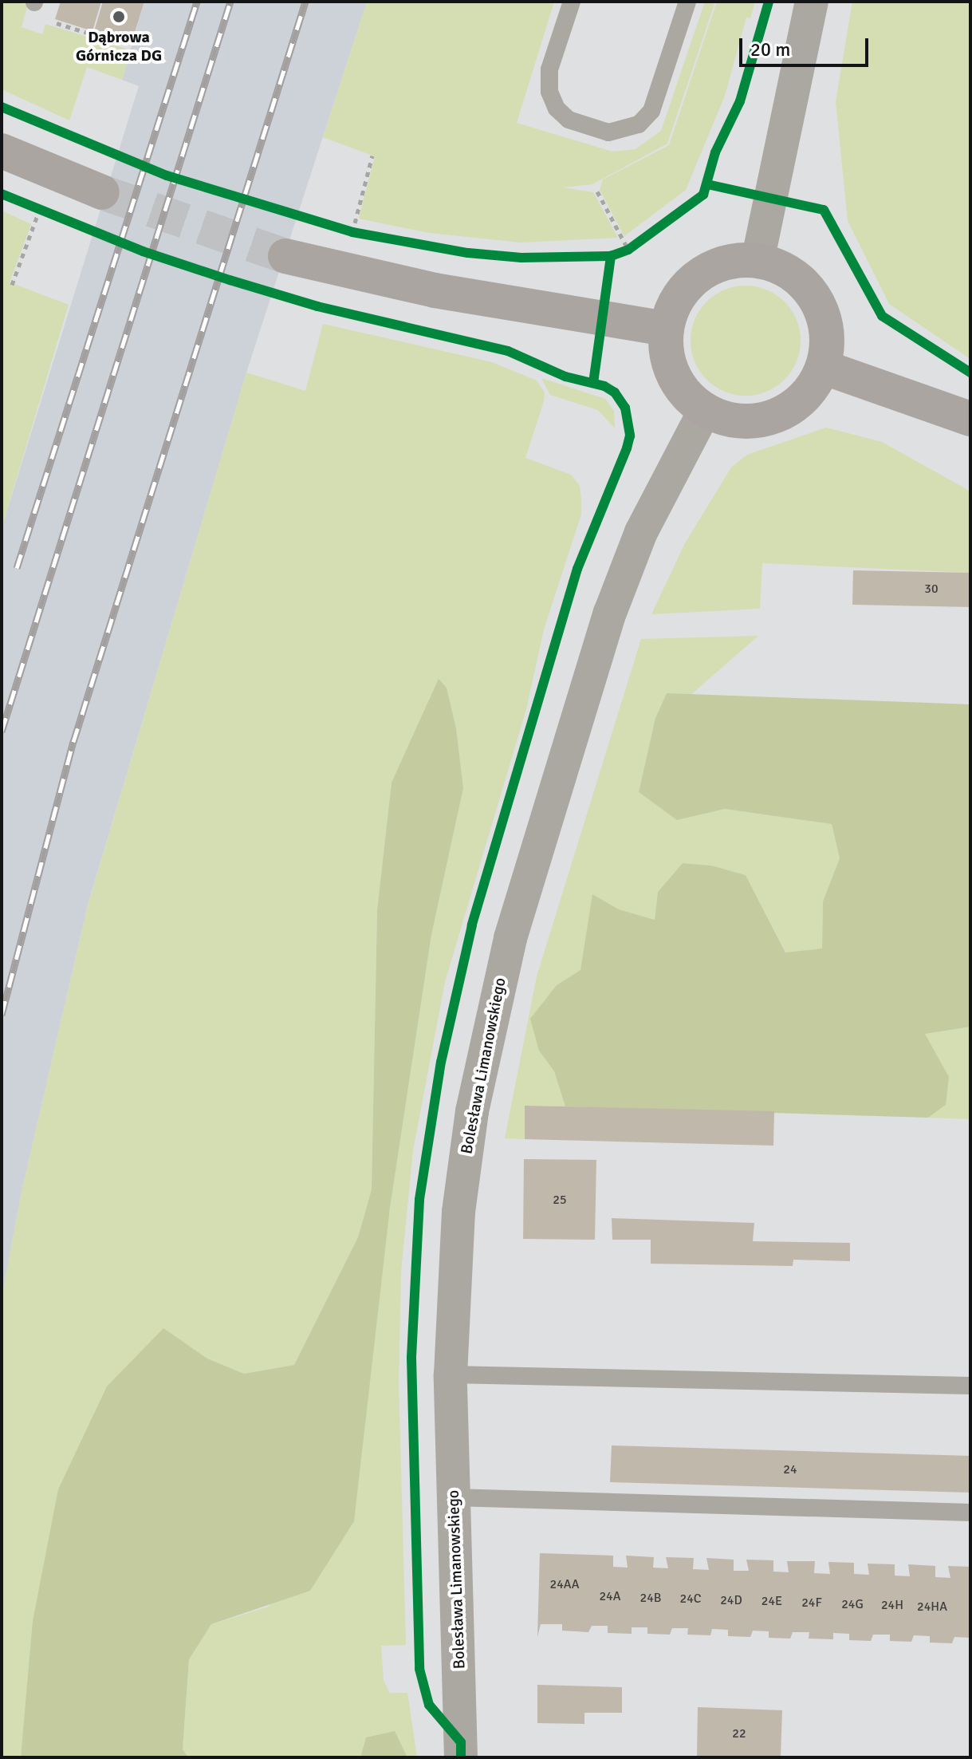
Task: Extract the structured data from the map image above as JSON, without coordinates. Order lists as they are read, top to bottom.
{
  "streets": {
    "street": ["Bolesława Limanowskiego"]
  },
  "places": ["Dąbrowa Górnicza DG"],
  "house_numbers": [
    "30",
    "25",
    "24",
    "24AA",
    "24A",
    "24B",
    "24C",
    "24D",
    "24E",
    "24F",
    "24G",
    "24H",
    "24HA",
    "22"
  ],
  "scale_bar": "20 m"
}
